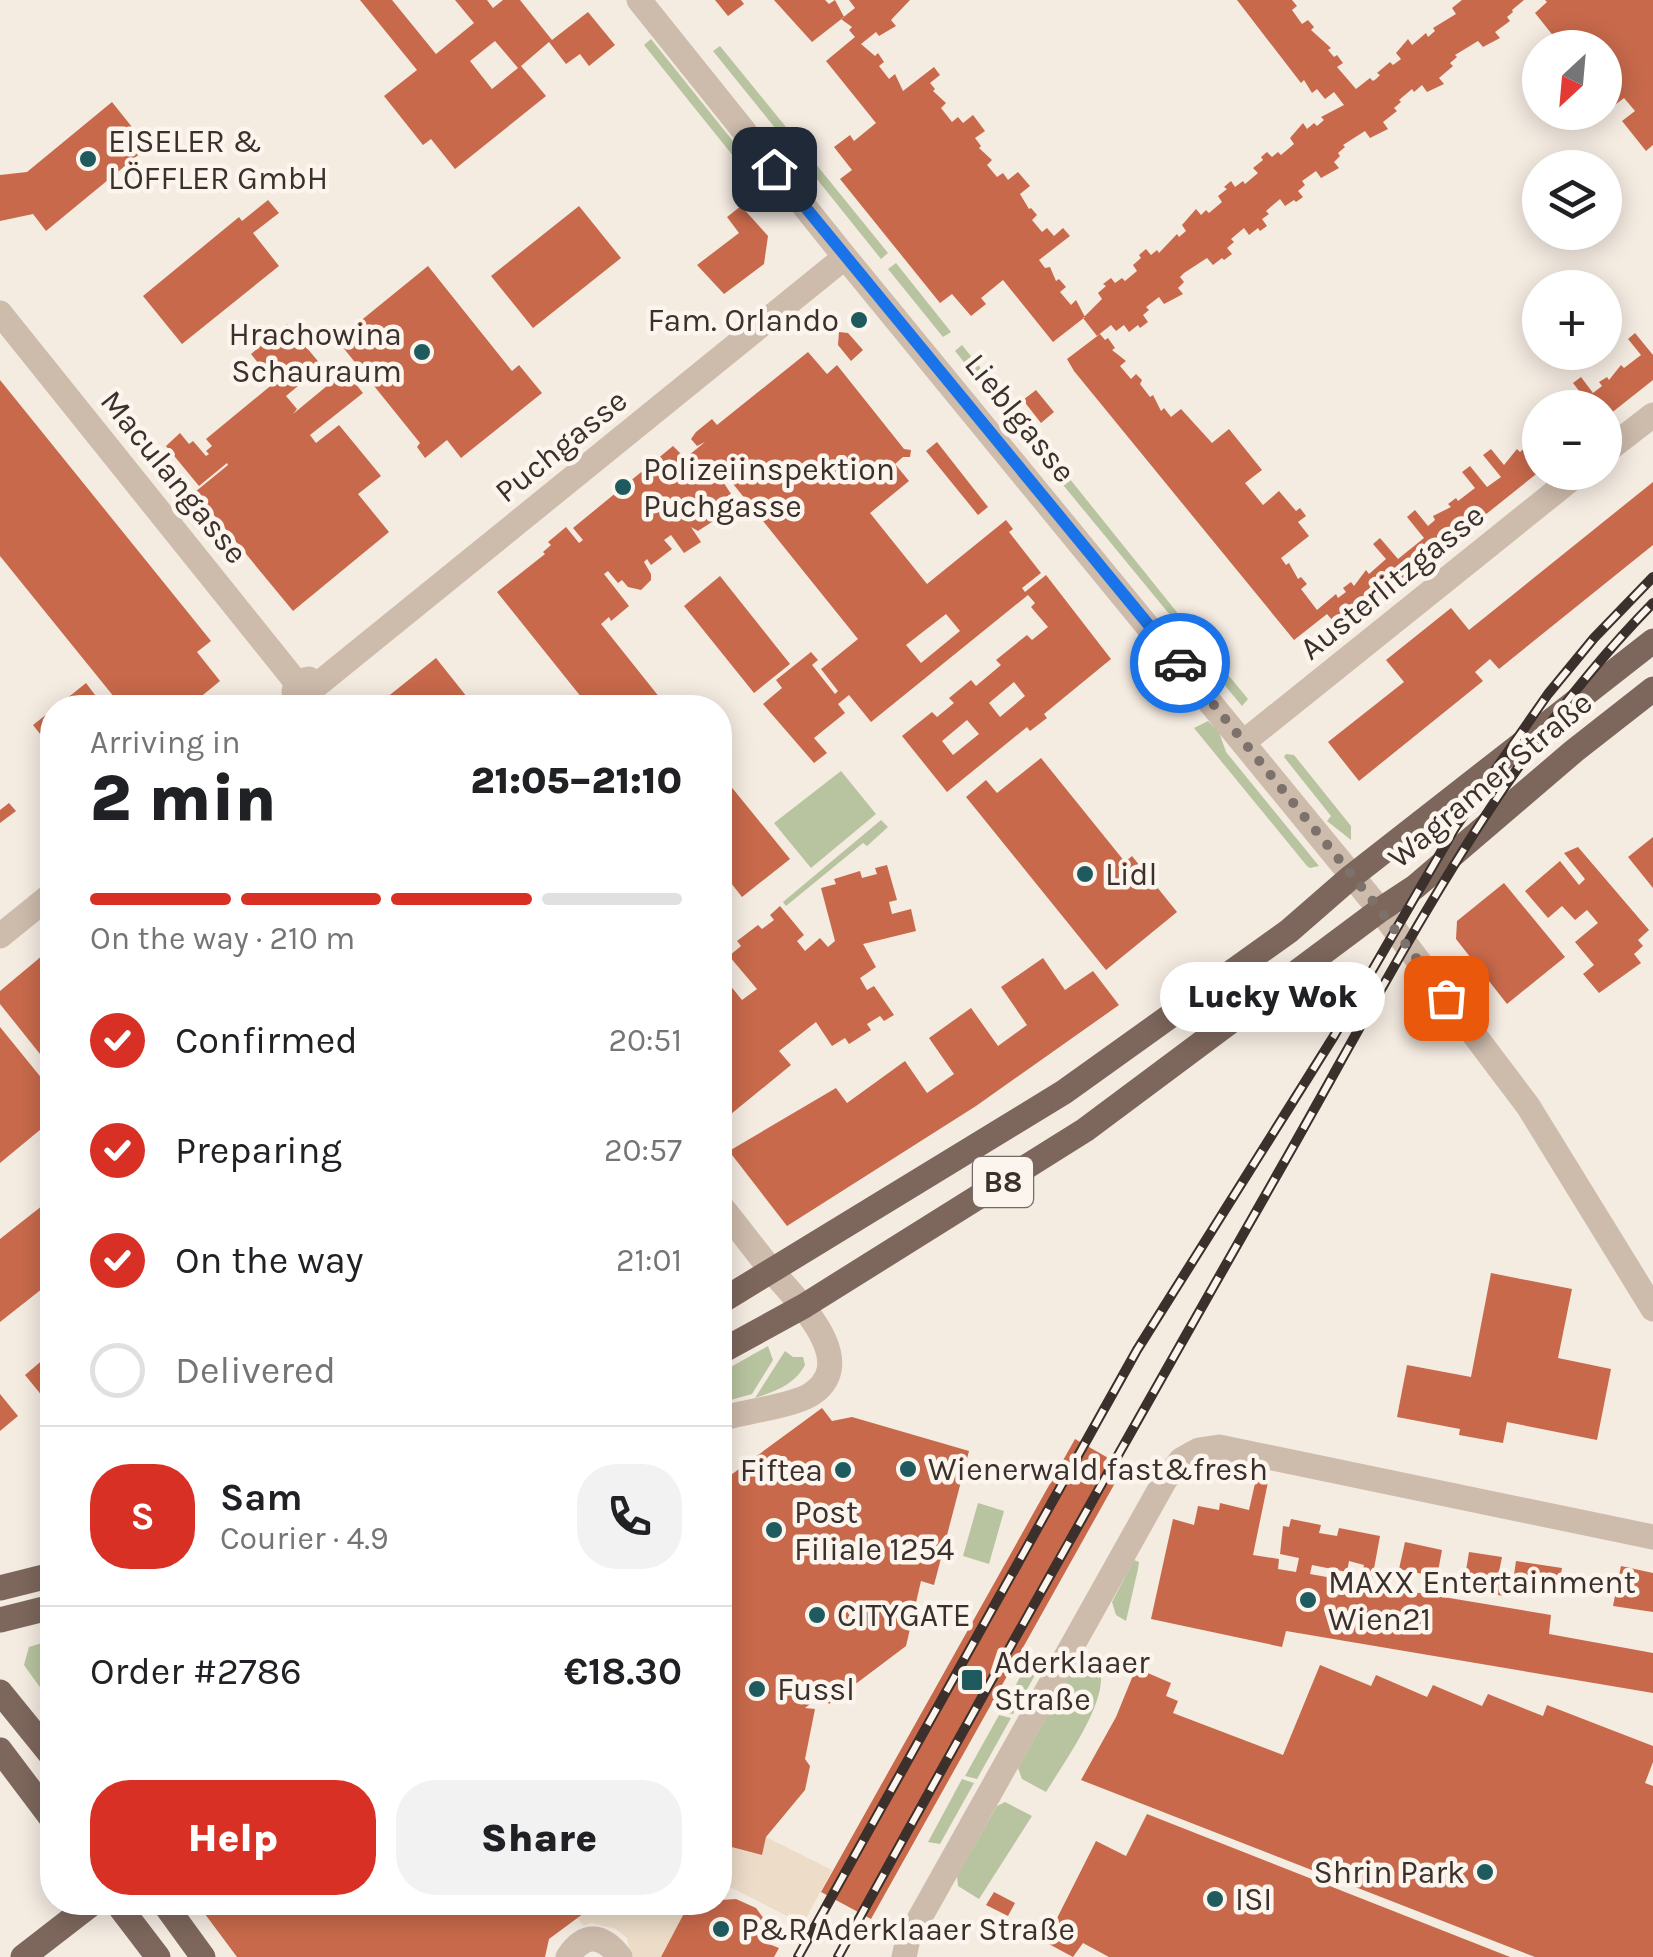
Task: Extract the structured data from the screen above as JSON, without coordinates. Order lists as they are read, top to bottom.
{
  "streets": {
    "main road": ["Wagramer Straße", "B8"],
    "street": [
      "Lieblgasse",
      "Puchgasse",
      "Maculangasse",
      "Austerlitzgasse"
    ]
  },
  "crossings": [
    ["Lieblgasse", "Puchgasse"],
    ["Lieblgasse", "Austerlitzgasse"],
    ["Lieblgasse", "Wagramer Straße"]
  ],
  "places": {
    "other": [
      "EISELER & LÖFFLER GmbH",
      "Fam. Orlando",
      "Hrachowina Schauraum",
      "Polizeiinspektion Puchgasse",
      "Lidl",
      "Lucky Wok",
      "Wienerwald fast&fresh",
      "Fiftea",
      "Post Filiale 1254",
      "MAXX Entertainment Wien21",
      "CITYGATE",
      "Fussl",
      "Shrin Park",
      "ISI",
      "P&R Aderklaaer Straße"
    ],
    "transit": ["Aderklaaer Straße"]
  },
  "north": "bottom left",
  "page": {
    "map_buttons": ["+", "−"],
    "heading": ["2 min", "Arriving in", "21:05–21:10"],
    "panel": [
      "Sam",
      "Courier · 4.9",
      "Order #2786",
      "€18.30"
    ],
    "bar": "On the way · 210 m",
    "bubble": "Lucky Wok",
    "list": [
      ["Confirmed", "20:51"],
      ["Preparing", "20:57"],
      ["On the way", "21:01"],
      "Delivered"
    ],
    "round": "S",
    "buttons": ["Help", "Share"]
  }
}
